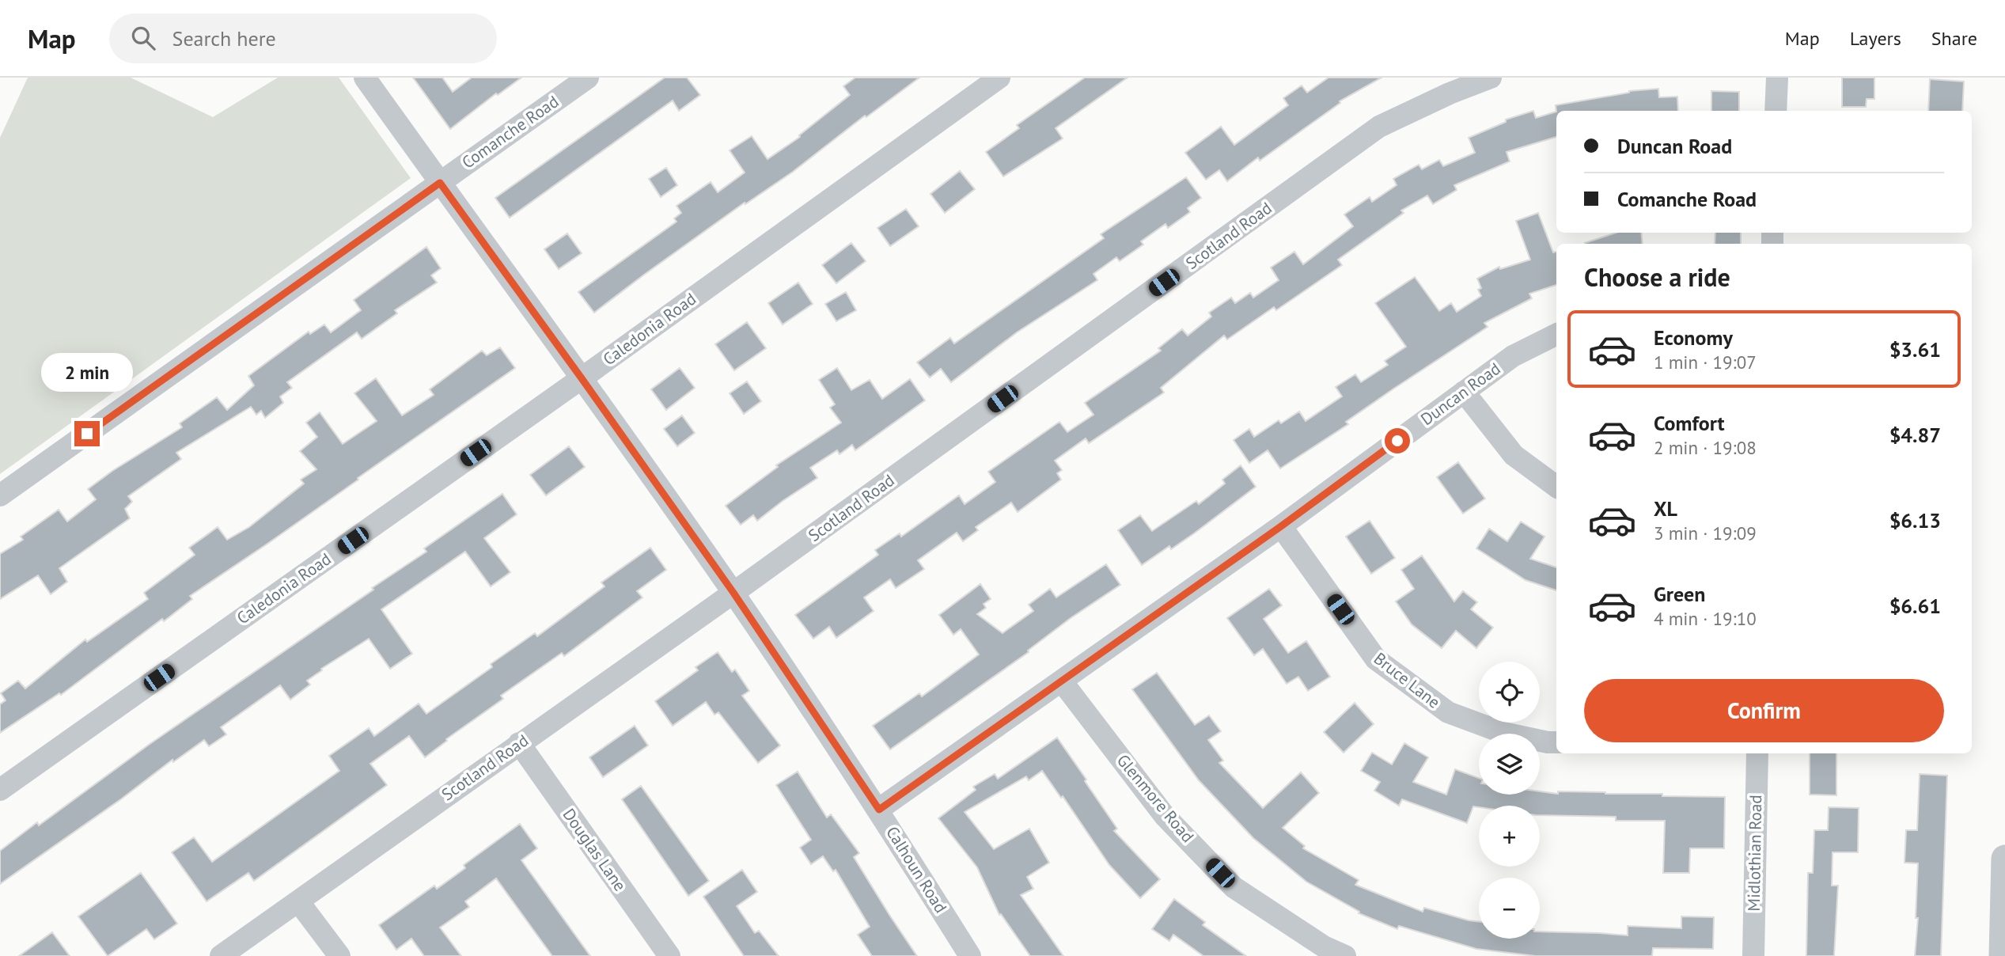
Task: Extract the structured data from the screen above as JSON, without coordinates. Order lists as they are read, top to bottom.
{
  "streets": {
    "street": [
      "Comanche Road",
      "Scotland Road",
      "Caledonia Road",
      "Duncan Road",
      "Bruce Lane",
      "Glenmore Road",
      "Douglas Lane",
      "Midlothian Road",
      "Calhoun Road"
    ]
  },
  "crossings": [
    ["Comanche Road", "Calhoun Road"],
    ["Scotland Road", "Douglas Lane"],
    ["Scotland Road", "Calhoun Road"],
    ["Caledonia Road", "Calhoun Road"],
    ["Duncan Road", "Bruce Lane"],
    ["Duncan Road", "Glenmore Road"],
    ["Duncan Road", "Calhoun Road"]
  ],
  "page": {
    "header": "Map",
    "search": "Search here",
    "nav": ["Map", "Layers", "Share"],
    "banner": ["Duncan Road", "Comanche Road"],
    "heading": "Choose a ride",
    "list": [
      {
        "name": "Economy",
        "note": "1 min · 19:07",
        "value": "$3.61"
      },
      {
        "name": "Comfort",
        "note": "2 min · 19:08",
        "value": "$4.87"
      },
      {
        "name": "XL",
        "note": "3 min · 19:09",
        "value": "$6.13"
      },
      {
        "name": "Green",
        "note": "4 min · 19:10",
        "value": "$6.61"
      }
    ],
    "bubble": "2 min",
    "map_buttons": ["+", "−"],
    "buttons": "Confirm"
  }
}
